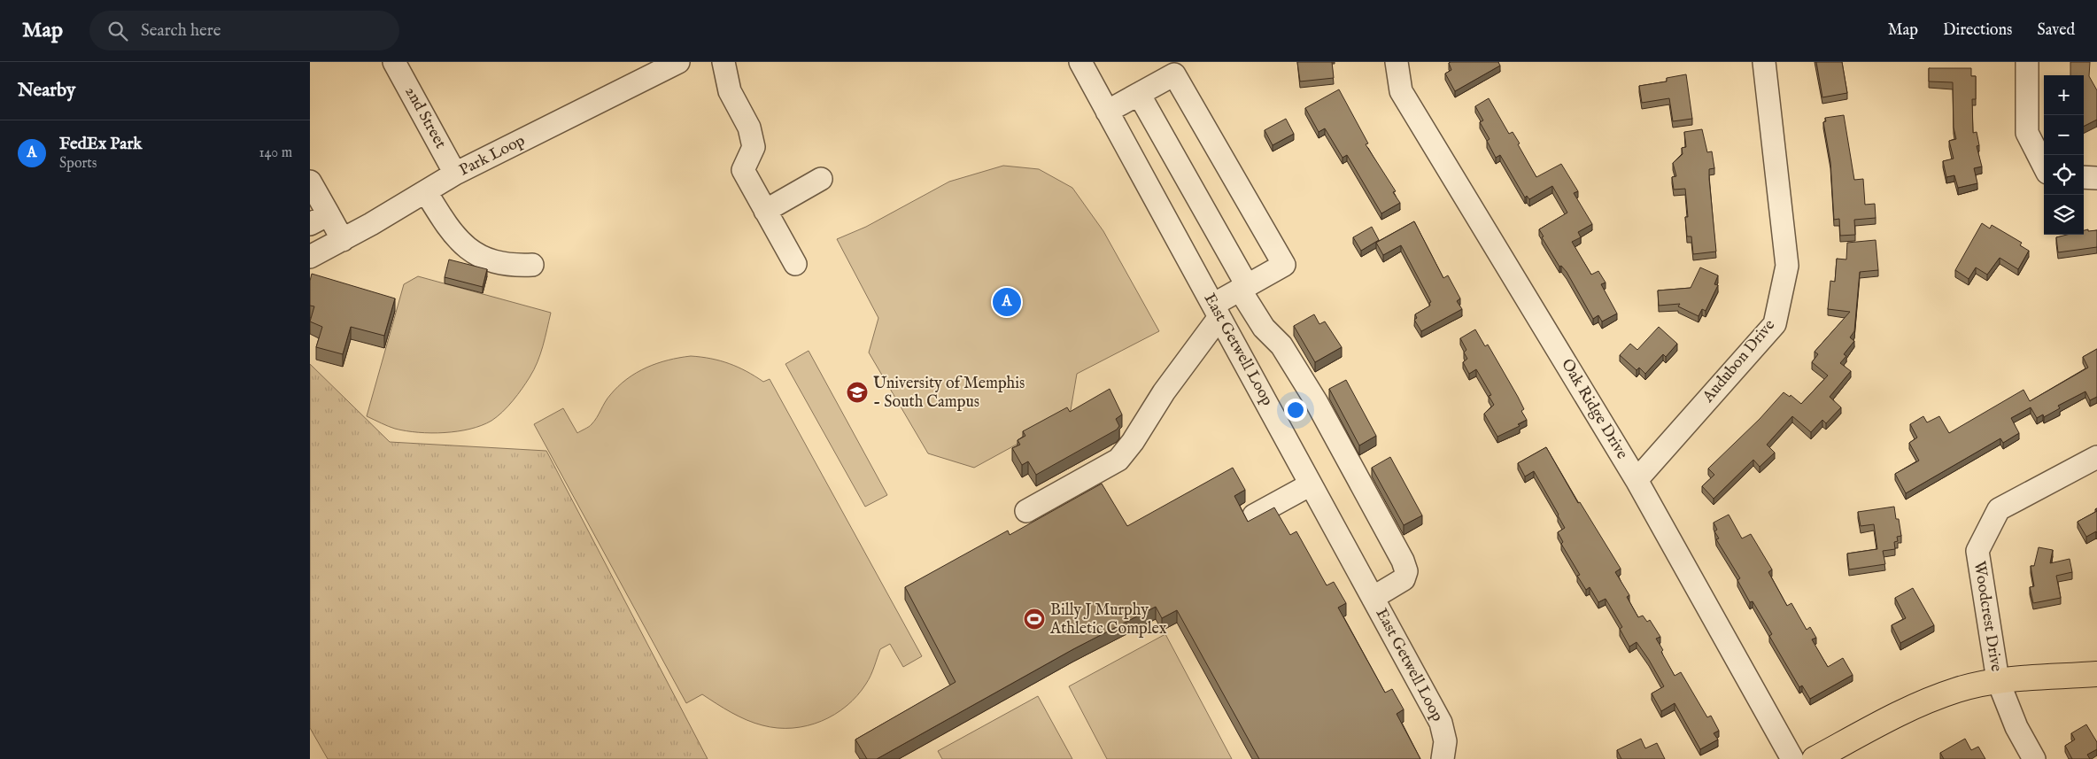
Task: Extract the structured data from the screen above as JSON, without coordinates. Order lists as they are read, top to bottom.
{
  "streets": {
    "street": [
      "2nd Street",
      "Park Loop",
      "East Getwell Loop",
      "Audubon Drive",
      "Oak Ridge Drive",
      "Woodcrest Drive"
    ]
  },
  "crossings": [
    ["2nd Street", "Park Loop"],
    ["Audubon Drive", "Oak Ridge Drive"]
  ],
  "places": {
    "school or university": ["University of Memphis - South Campus"],
    "sports": ["Billy J Murphy Athletic Complex"]
  },
  "page": {
    "header": "Map",
    "search": "Search here",
    "nav": ["Map", "Directions", "Saved"],
    "heading": "Nearby",
    "map_buttons": ["+", "−"],
    "list": [
      {
        "mark": "A",
        "name": "FedEx Park",
        "note": "Sports",
        "value": "140 m"
      }
    ],
    "pins": "A"
  }
}
